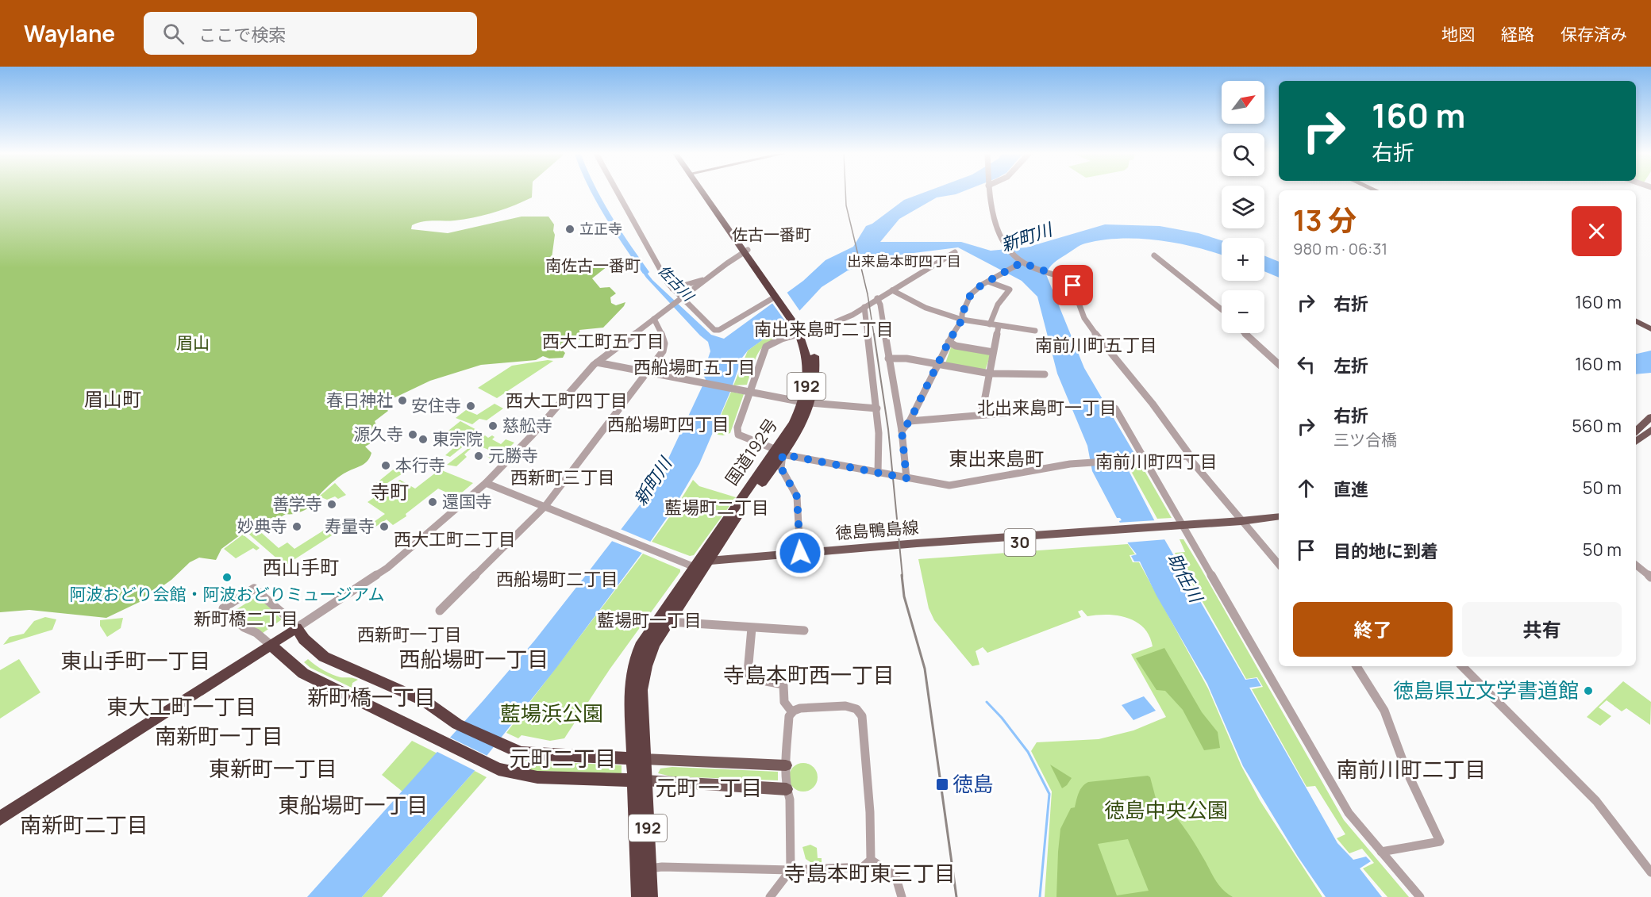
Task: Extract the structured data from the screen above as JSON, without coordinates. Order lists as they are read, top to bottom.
{
  "streets": {
    "highway": ["192", "国道192号"],
    "main road": ["徳島鴨島線", "30"]
  },
  "crossings": [
    ["国道192号", "徳島鴨島線"]
  ],
  "districts": [
    "佐古一番町",
    "出来島本町四丁目",
    "南佐古一番町",
    "南出来島町二丁目",
    "西大工町五丁目",
    "南前川町五丁目",
    "西船場町五丁目",
    "眉山町",
    "西大工町四丁目",
    "北出来島町一丁目",
    "西船場町四丁目",
    "東出来島町",
    "南前川町四丁目",
    "西新町三丁目",
    "寺町",
    "藍場町二丁目",
    "西大工町二丁目",
    "西山手町",
    "西船場町二丁目",
    "新町橋二丁目",
    "藍場町一丁目",
    "西新町一丁目",
    "西船場町一丁目",
    "東山手町一丁目",
    "寺島本町西一丁目",
    "新町橋一丁目",
    "東大工町一丁目",
    "南新町一丁目",
    "元町二丁目",
    "東新町一丁目",
    "南前川町二丁目",
    "元町一丁目",
    "東船場町一丁目",
    "南新町二丁目",
    "寺島本町東三丁目"
  ],
  "water": ["新町川", "佐古川", "助任川"],
  "parks": ["眉山", "藍場浜公園", "徳島中央公園"],
  "places": {
    "other": [
      "立正寺",
      "春日神社",
      "安住寺",
      "慈舩寺",
      "源久寺",
      "東宗院",
      "元勝寺",
      "本行寺",
      "還国寺",
      "善学寺",
      "妙典寺",
      "寿量寺",
      "阿波おどり会館・阿波おどりミュージアム",
      "徳島県立文学書道館"
    ],
    "transit": ["徳島"]
  },
  "north": "top right",
  "page": {
    "header": "Waylane",
    "search": "ここで検索",
    "nav": ["地図", "経路", "保存済み"],
    "map_buttons": ["+", "−"],
    "turn": ["160 m", "右折"],
    "heading": ["13 分", "980 m · 06:31"],
    "list": [
      {
        "name": "右折",
        "value": "160 m"
      },
      {
        "name": "左折",
        "value": "160 m"
      },
      {
        "name": "右折",
        "note": "三ツ合橋",
        "value": "560 m"
      },
      {
        "name": "直進",
        "value": "50 m"
      },
      {
        "name": "目的地に到着",
        "value": "50 m"
      }
    ],
    "buttons": ["終了", "共有"]
  }
}
